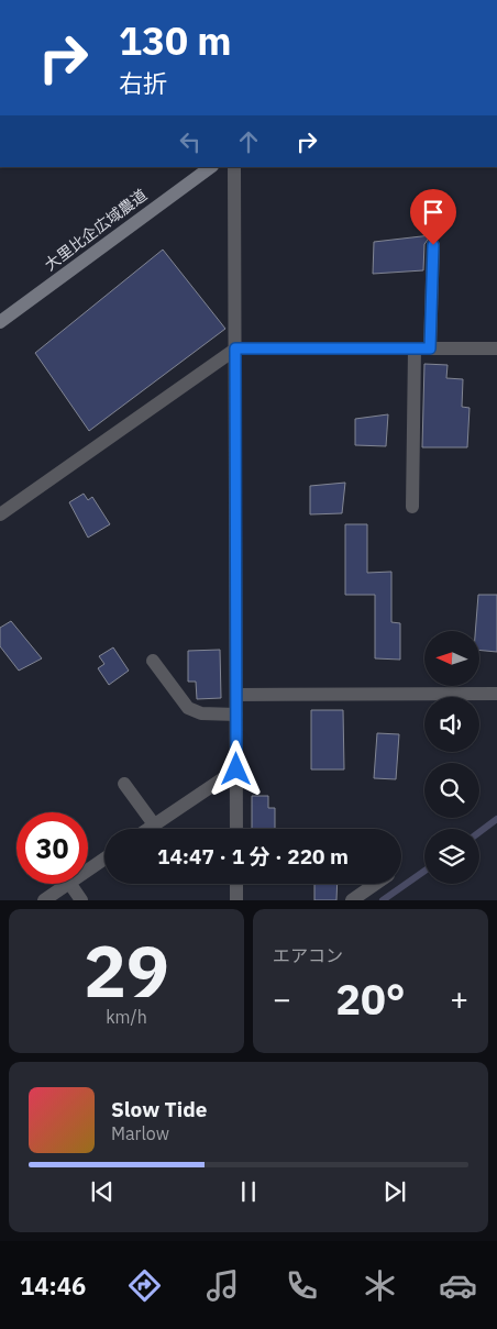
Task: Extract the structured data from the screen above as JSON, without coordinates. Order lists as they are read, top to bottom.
{
  "streets": {
    "street": ["大里比企広域農道"]
  },
  "north": "left",
  "page": {
    "turn": ["130 m", "右折"],
    "limit": "30",
    "trip": "14:47 · 1 分 · 220 m",
    "tile": [
      ["29", "km/h"],
      "エアコン"
    ],
    "heat": ["−", "20°", "+"],
    "song": ["Slow Tide", "Marlow"],
    "tabs": "14:46"
  }
}
